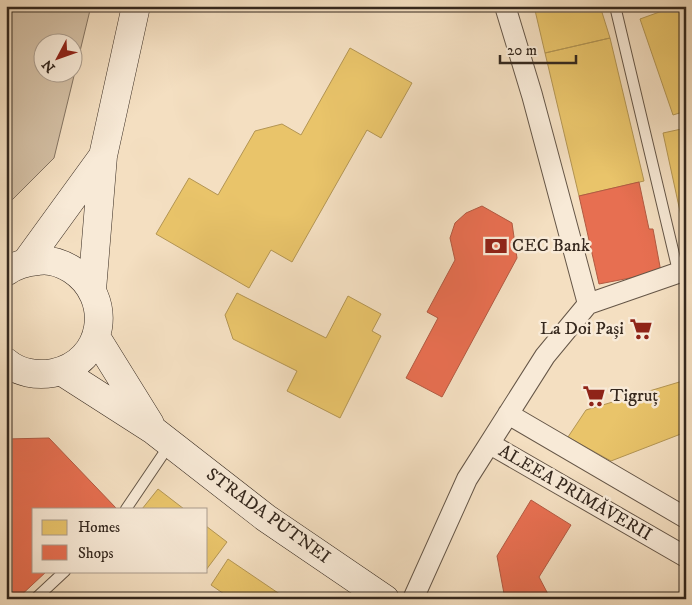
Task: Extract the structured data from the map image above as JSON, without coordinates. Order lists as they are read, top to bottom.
{
  "streets": {
    "main road": ["STRADA PUTNEI"],
    "street": ["ALEEA PRIMĂVERII"]
  },
  "places": {
    "bank": ["CEC Bank"],
    "supermarket": ["La Doi Pași", "Tigruț"]
  },
  "legend": ["Homes", "Shops"],
  "scale_bar": "20 m",
  "north": "bottom left"
}
